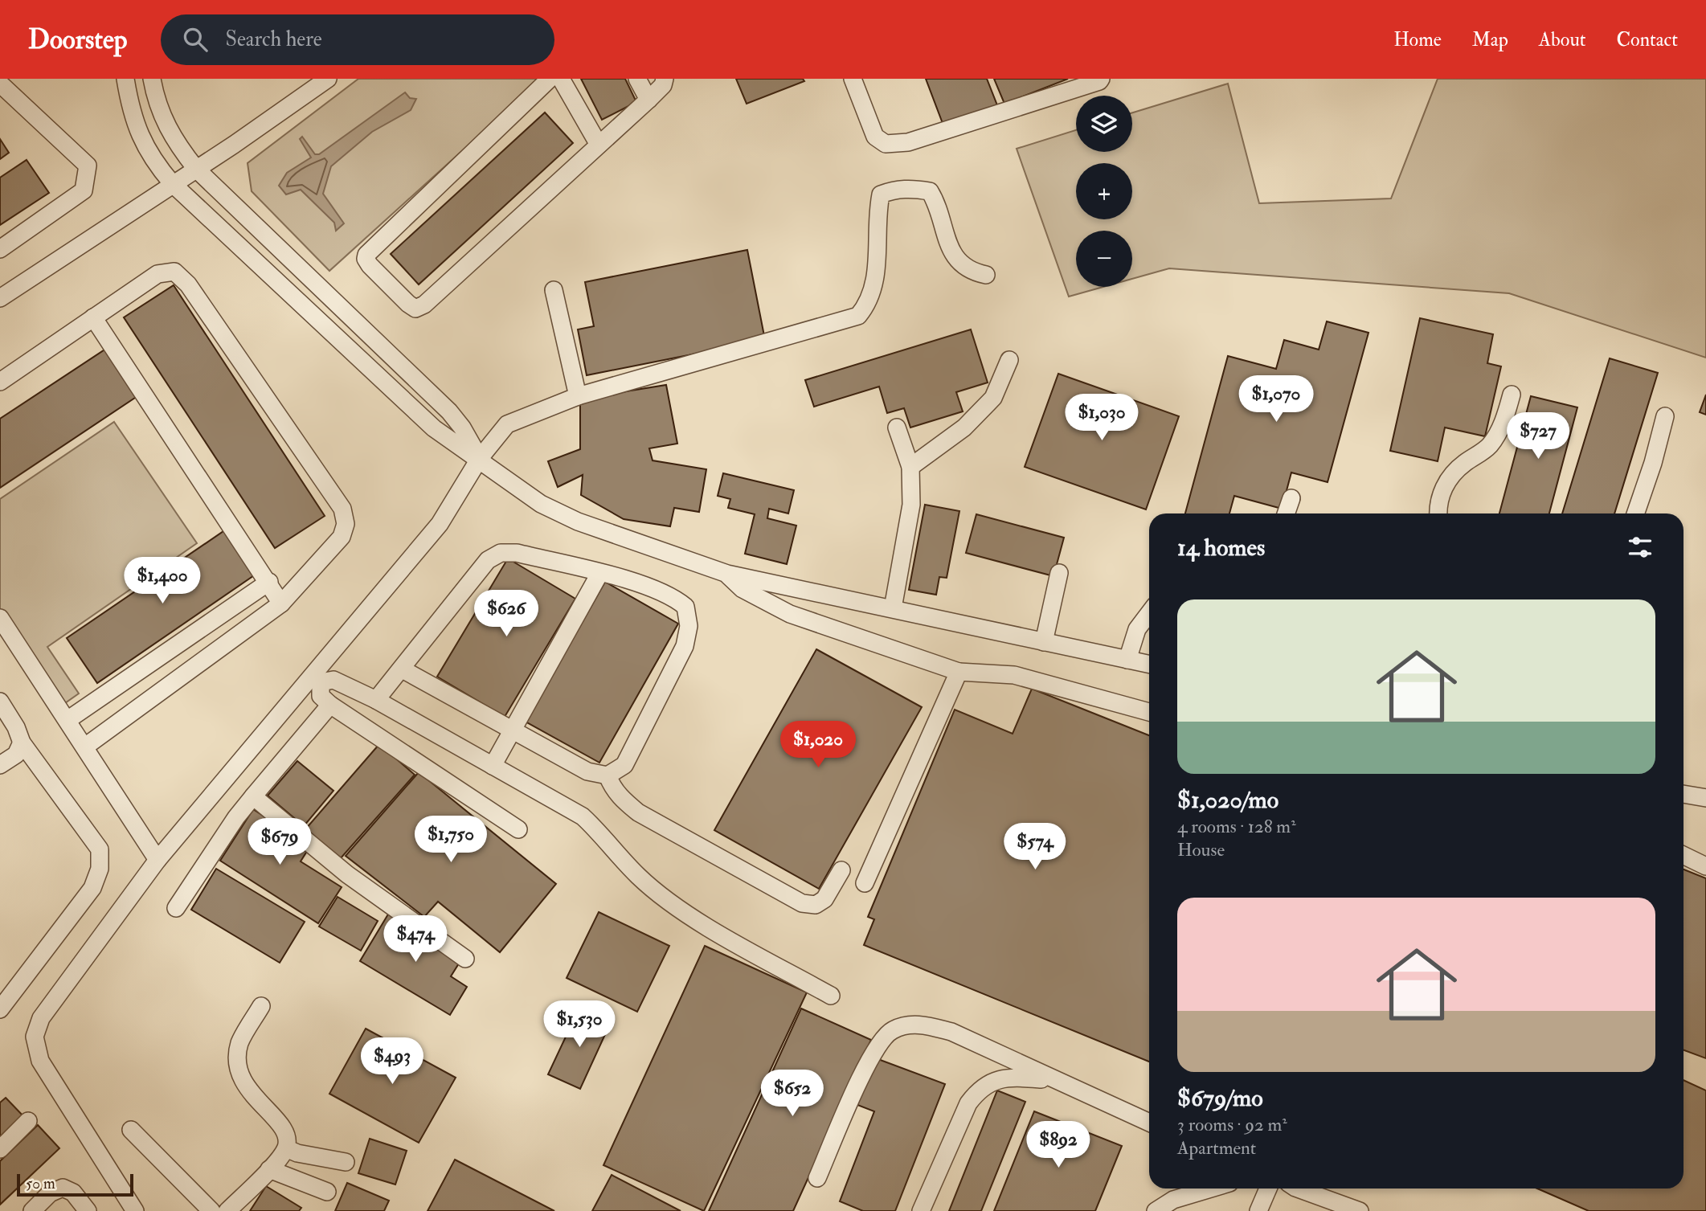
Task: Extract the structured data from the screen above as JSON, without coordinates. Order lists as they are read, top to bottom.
{
  "scale_bar": "50 m",
  "page": {
    "header": "Doorstep",
    "search": "Search here",
    "nav": [
      "Home",
      "Map",
      "About",
      "Contact"
    ],
    "map_buttons": ["+", "−"],
    "price": [
      "$1,070",
      "$1,030",
      "$727",
      "$1,400",
      "$626",
      "$1,020",
      "$1,750",
      "$679",
      "$574",
      "$474",
      "$1,530",
      "$493",
      "$652",
      "$892"
    ],
    "heading": "14 homes",
    "list": [
      {
        "name": "$1,020/mo",
        "note": "4 rooms · 128 m² · House"
      },
      {
        "name": "$679/mo",
        "note": "3 rooms · 92 m² · Apartment"
      }
    ],
    "scale": "50 m"
  }
}
